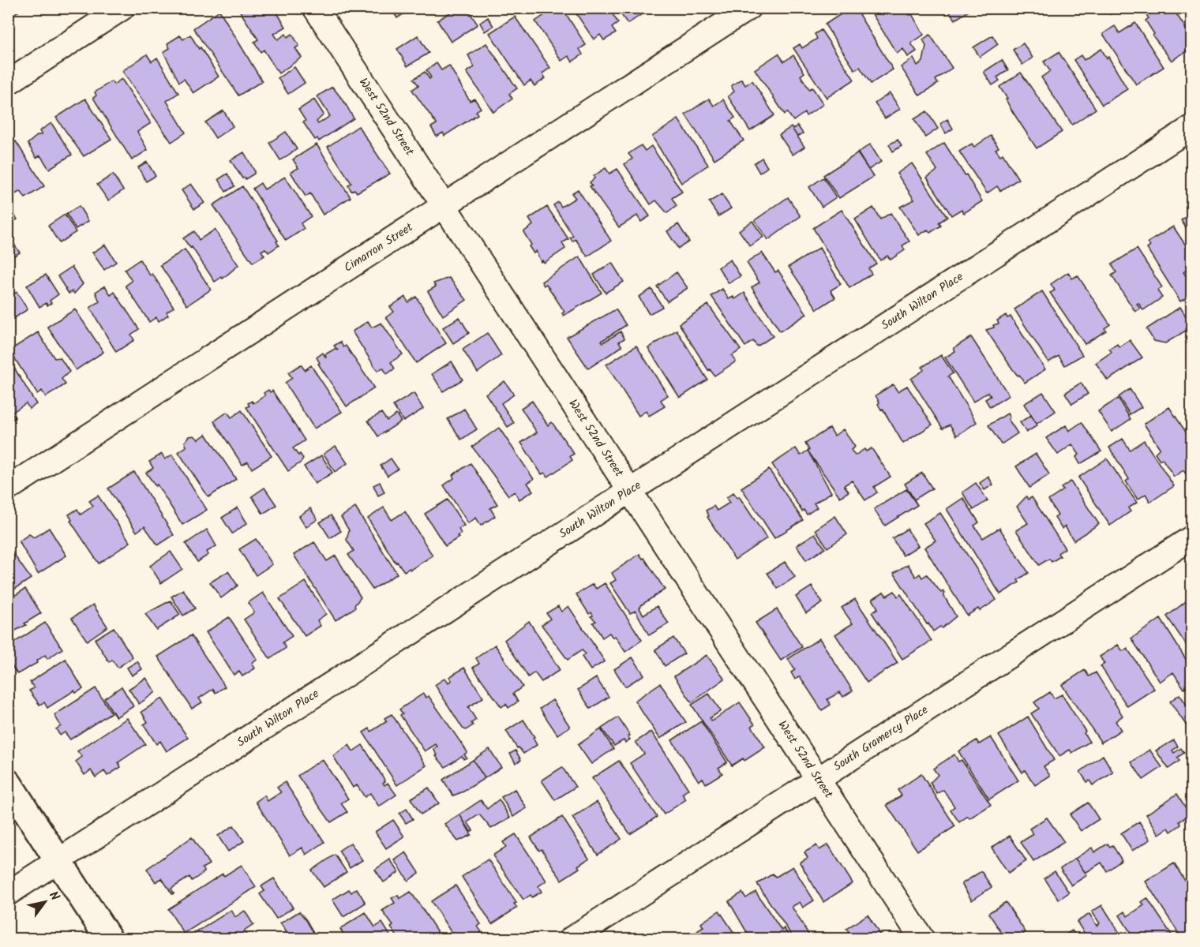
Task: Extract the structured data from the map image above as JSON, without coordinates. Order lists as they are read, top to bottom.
{
  "streets": {
    "street": [
      "West 52nd Street",
      "Cimarron Street",
      "South Wilton Place",
      "South Gramercy Place"
    ]
  },
  "crossings": [
    ["West 52nd Street", "Cimarron Street"],
    ["West 52nd Street", "South Wilton Place"],
    ["West 52nd Street", "South Gramercy Place"]
  ],
  "north": "top right"
}
